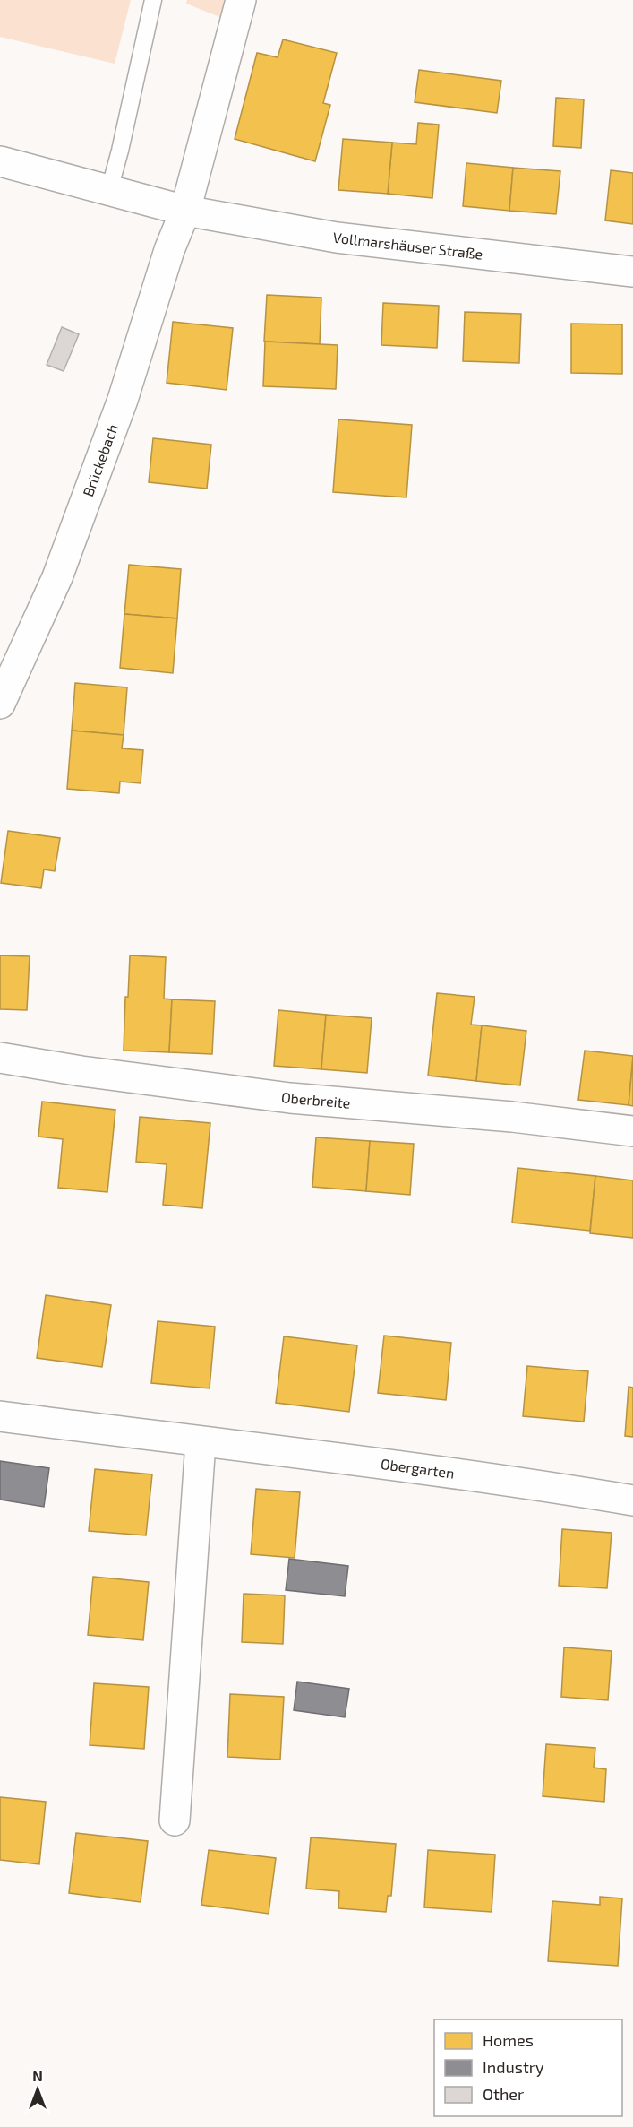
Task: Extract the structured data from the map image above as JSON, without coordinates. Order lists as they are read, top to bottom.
{
  "streets": {
    "street": [
      "Vollmarshäuser Straße",
      "Brückebach",
      "Oberbreite",
      "Obergarten"
    ]
  },
  "crossings": [
    ["Vollmarshäuser Straße", "Brückebach"]
  ],
  "legend": ["Homes", "Industry", "Other"],
  "north": "top"
}
